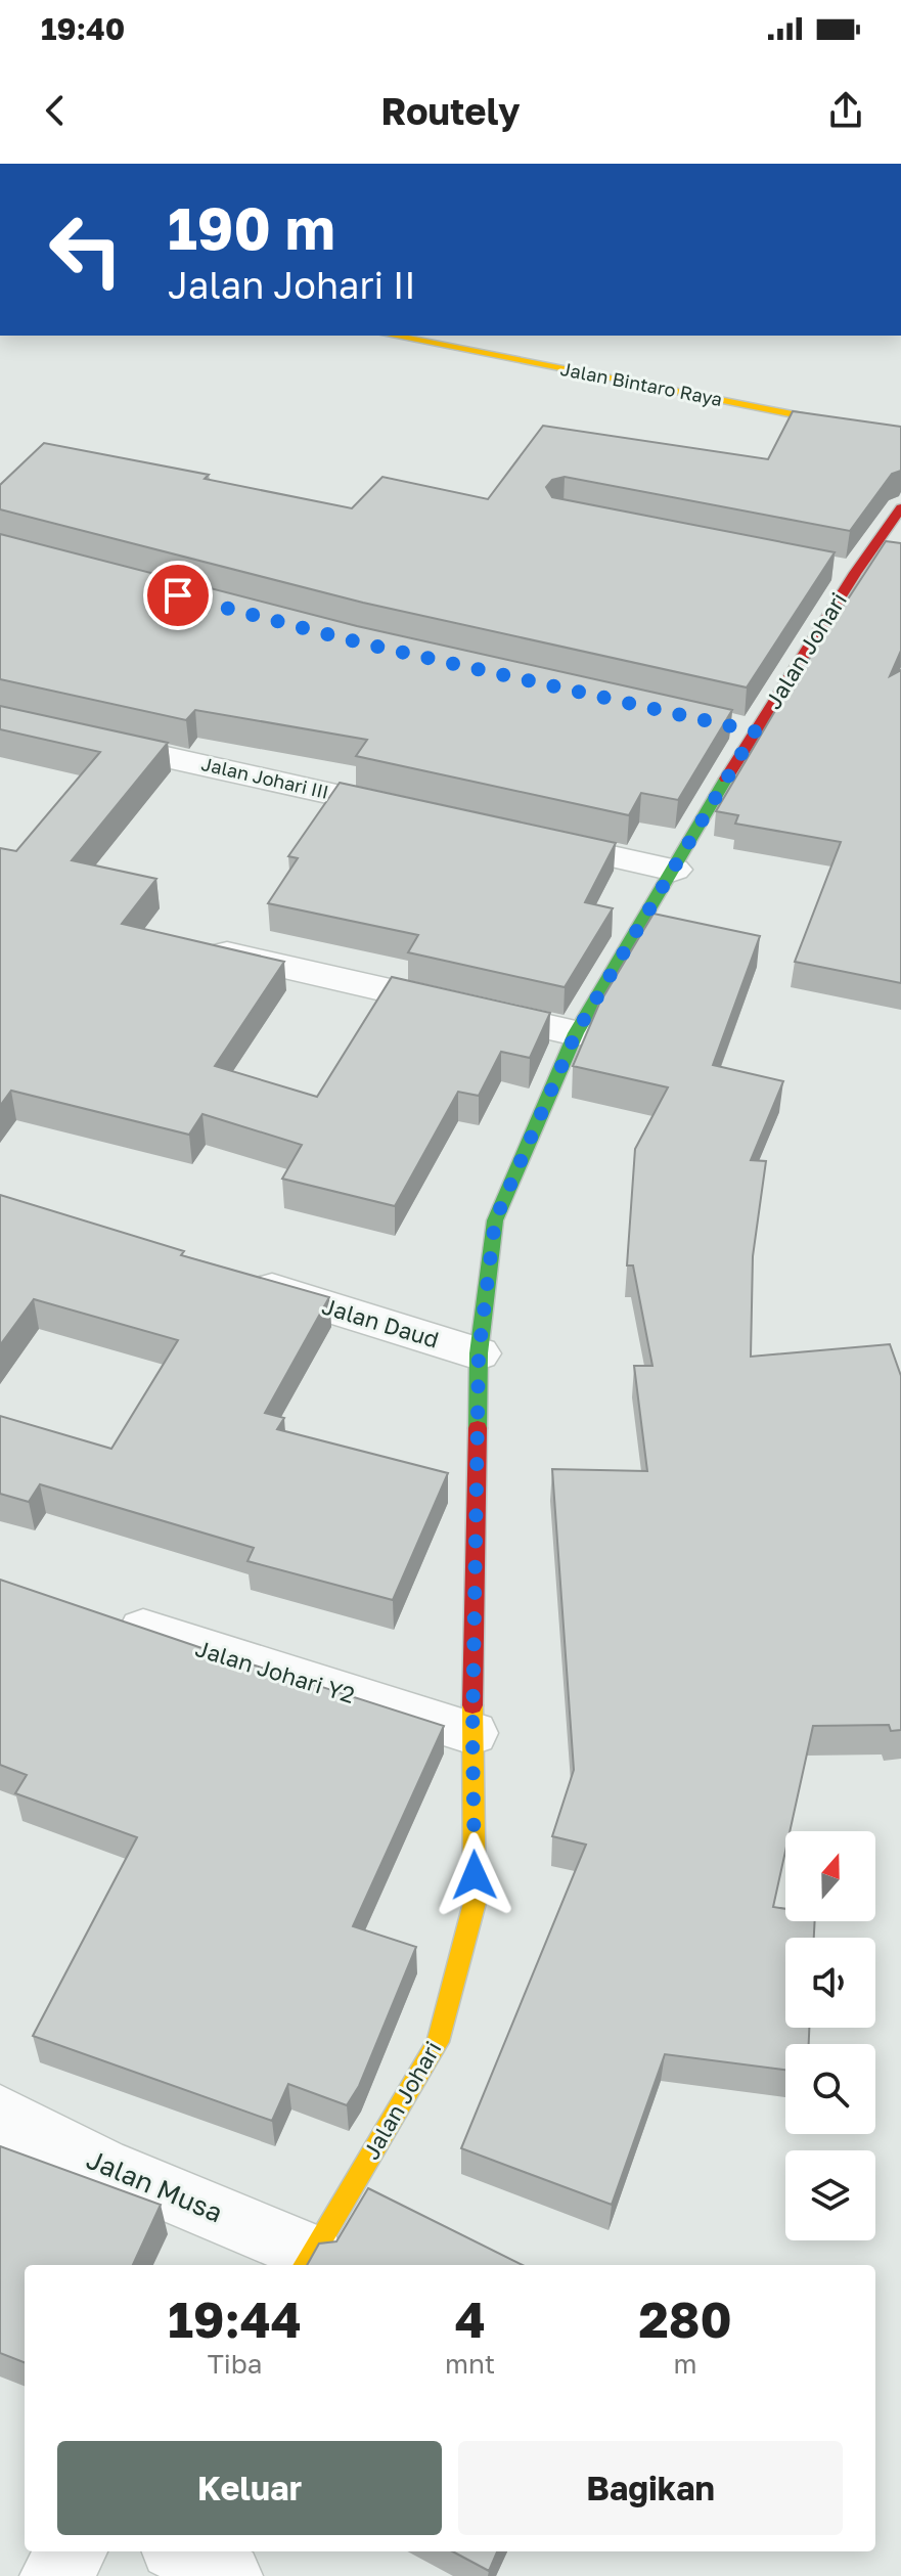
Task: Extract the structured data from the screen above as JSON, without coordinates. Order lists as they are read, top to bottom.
{
  "streets": {
    "street": [
      "Jalan Bintaro Raya",
      "Jalan Johari",
      "Jalan Johari III",
      "Jalan Daud",
      "Jalan Johari Y2",
      "Jalan Musa"
    ]
  },
  "crossings": [
    ["Jalan Johari", "Jalan Daud"],
    ["Jalan Johari", "Jalan Johari Y2"],
    ["Jalan Johari", "Jalan Musa"]
  ],
  "north": "top",
  "page": {
    "status": "19:40",
    "header": "Routely",
    "turn": ["190 m", "Jalan Johari II"],
    "eta": [
      "19:44",
      "Tiba",
      "4",
      "mnt",
      "280",
      "m"
    ],
    "buttons": ["Keluar", "Bagikan"]
  }
}
